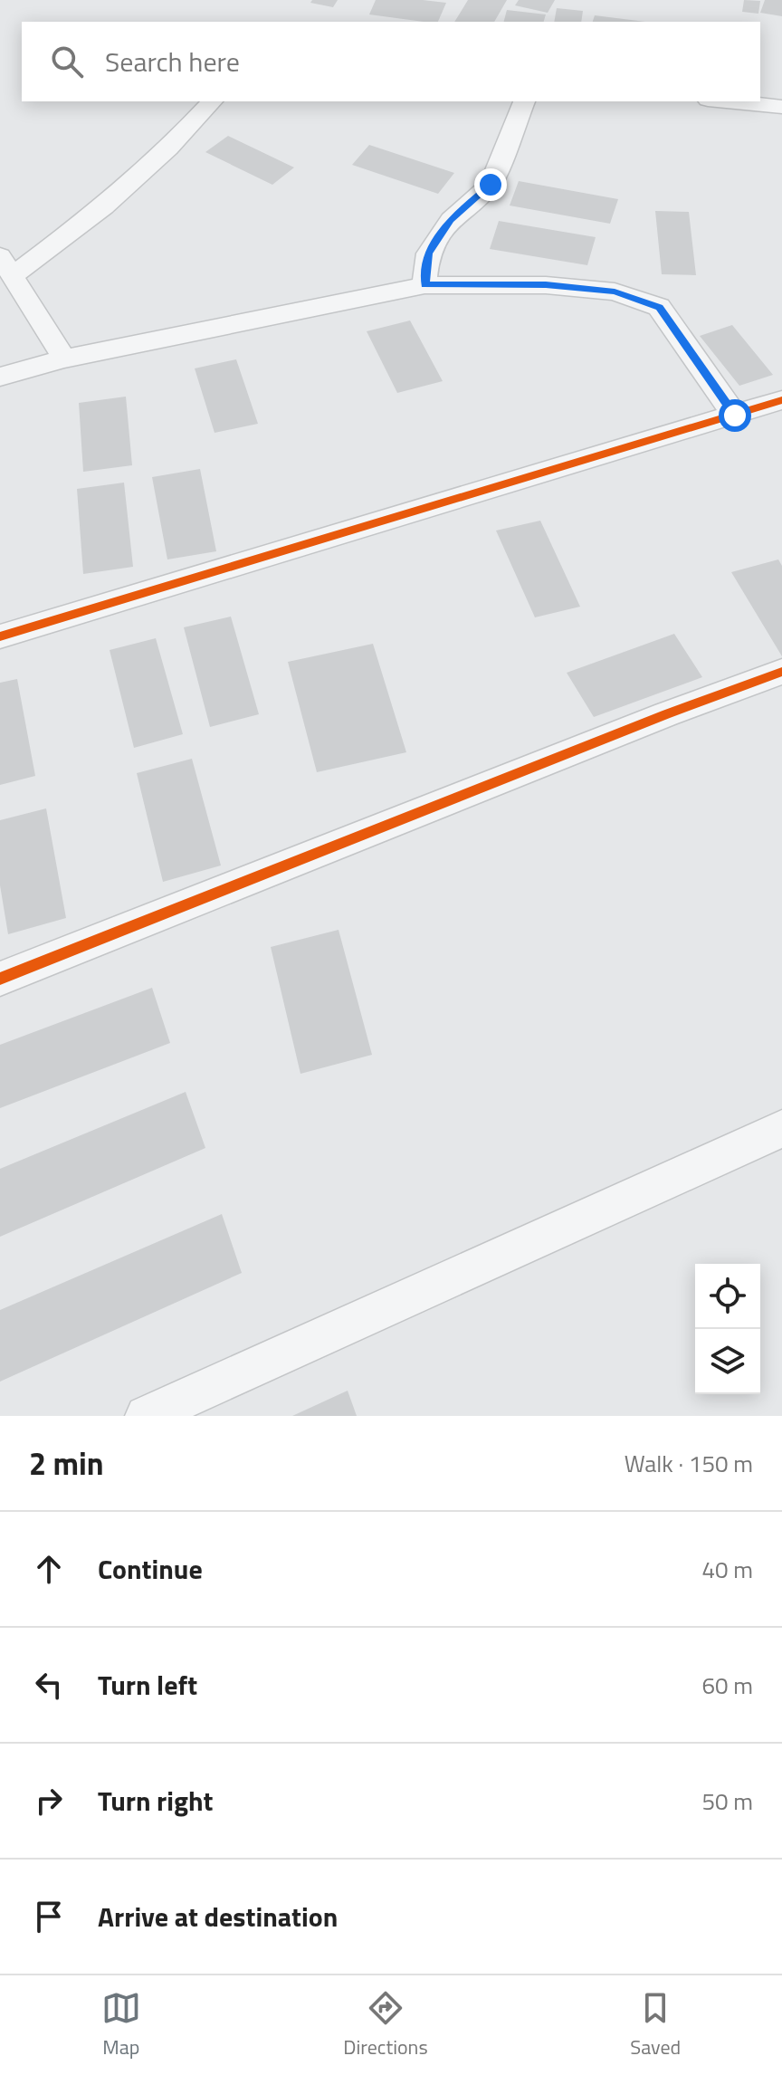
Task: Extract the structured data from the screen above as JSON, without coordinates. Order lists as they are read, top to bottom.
{
  "page": {
    "search": "Search here",
    "heading": ["2 min", "Walk · 150 m"],
    "list": [
      ["Continue", "40 m"],
      ["Turn left", "60 m"],
      ["Turn right", "50 m"],
      "Arrive at destination"
    ],
    "nav": ["Map", "Directions", "Saved"]
  }
}
